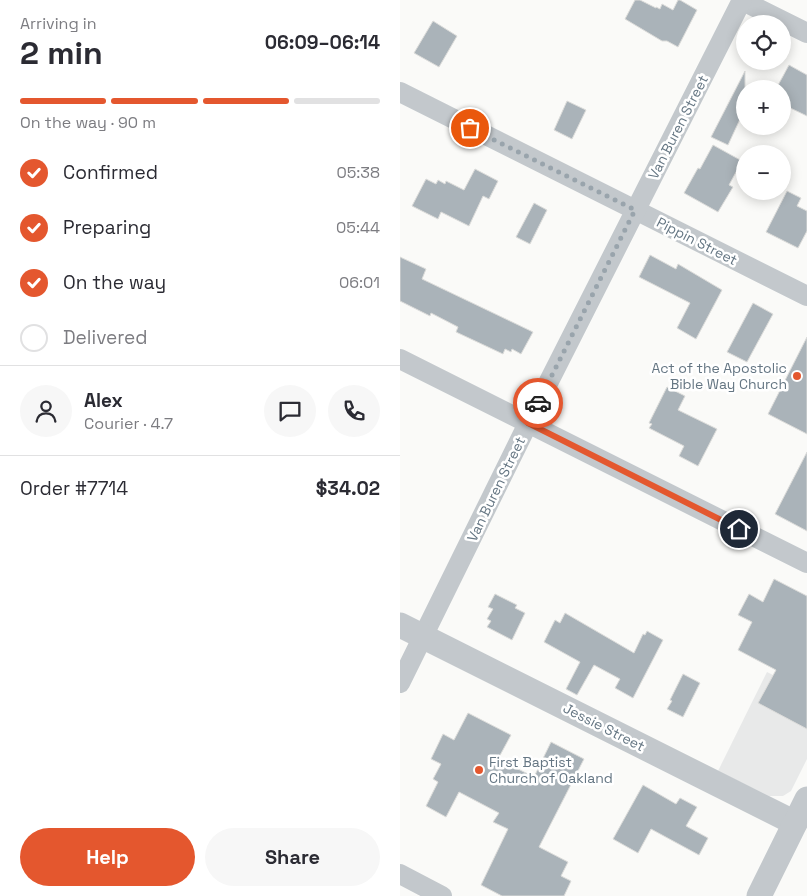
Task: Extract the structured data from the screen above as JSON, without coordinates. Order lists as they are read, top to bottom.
{
  "streets": {
    "street": ["Van Buren Street", "Pippin Street", "Jessie Street"]
  },
  "crossings": [
    ["Van Buren Street", "Pippin Street"],
    ["Van Buren Street", "Jessie Street"]
  ],
  "places": ["Act of the Apostolic Bible Way Church", "First Baptist Church of Oakland"],
  "page": {
    "heading": ["2 min", "Arriving in", "06:09–06:14"],
    "panel": [
      "Alex",
      "Courier · 4.7",
      "Order #7714",
      "$34.02"
    ],
    "map_buttons": ["+", "−"],
    "bar": "On the way · 90 m",
    "list": [
      ["Confirmed", "05:38"],
      ["Preparing", "05:44"],
      ["On the way", "06:01"],
      "Delivered"
    ],
    "buttons": ["Help", "Share"]
  }
}
